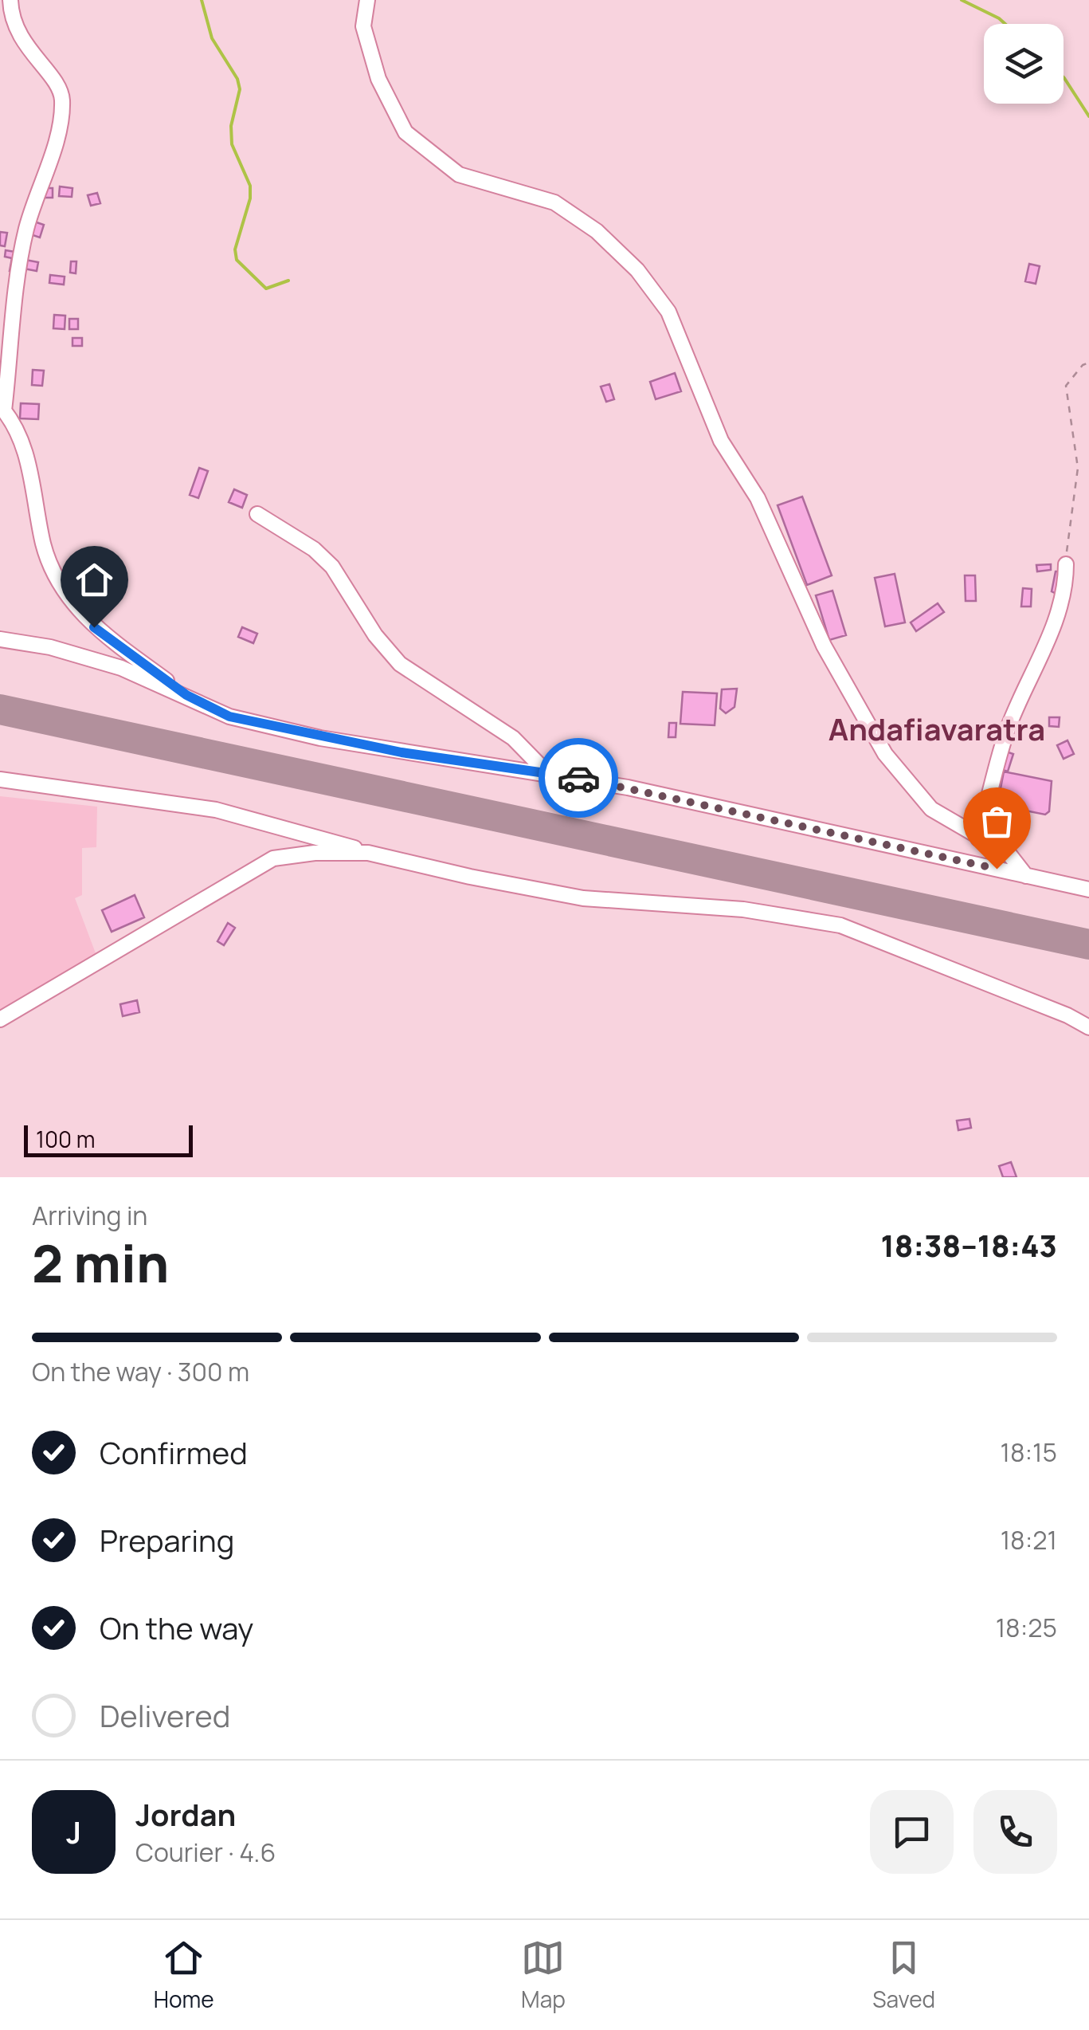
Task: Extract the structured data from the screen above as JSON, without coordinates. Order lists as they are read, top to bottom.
{
  "districts": ["Andafiavaratra"],
  "scale_bar": "100 m",
  "page": {
    "scale": "100 m",
    "heading": ["2 min", "Arriving in", "18:38–18:43"],
    "panel": ["Jordan", "Courier · 4.6"],
    "bar": "On the way · 300 m",
    "list": [
      ["Confirmed", "18:15"],
      ["Preparing", "18:21"],
      ["On the way", "18:25"],
      "Delivered"
    ],
    "round": "J",
    "tabs": ["Home", "Map", "Saved"]
  }
}
